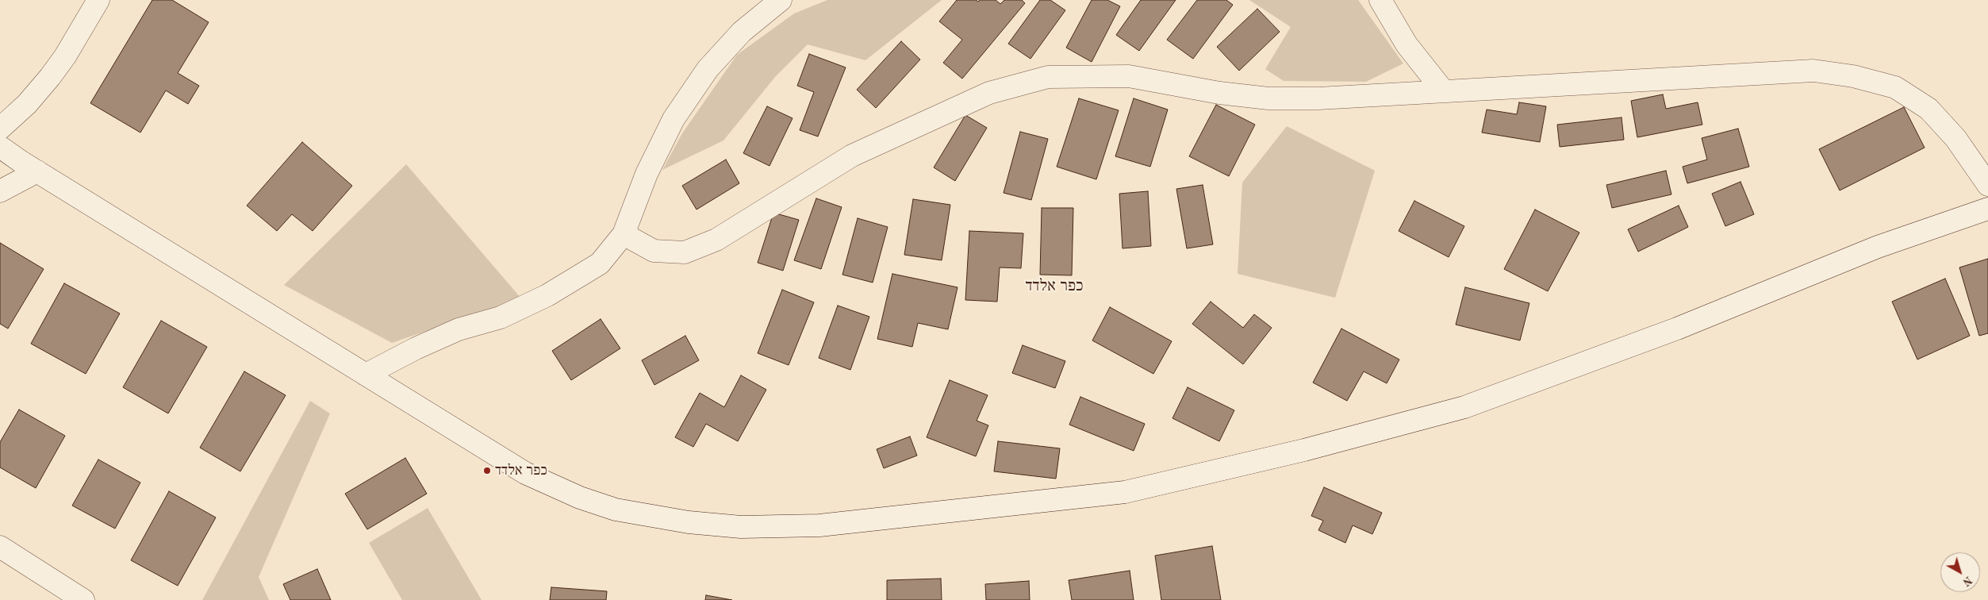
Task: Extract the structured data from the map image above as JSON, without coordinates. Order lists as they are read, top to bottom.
{
  "districts": ["כפר אלדד"],
  "places": ["כפר אלדד"],
  "north": "bottom right"
}
